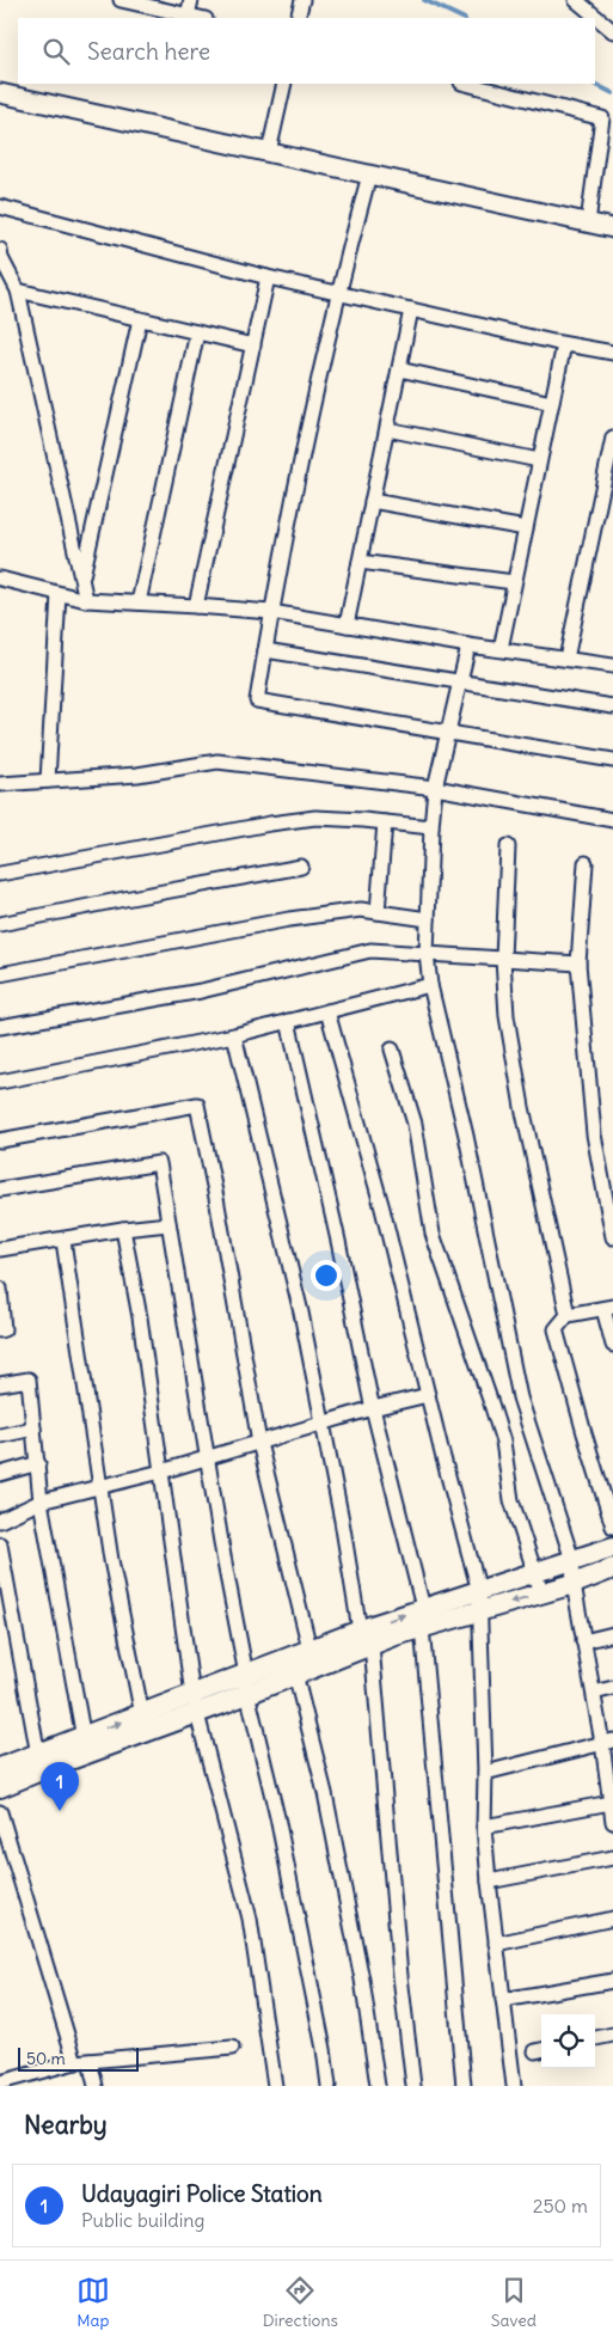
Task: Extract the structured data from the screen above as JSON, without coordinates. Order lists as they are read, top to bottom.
{
  "scale_bar": "50 m",
  "page": {
    "search": "Search here",
    "pins": "1",
    "scale": "50 m",
    "heading": "Nearby",
    "list": [
      {
        "mark": "1",
        "name": "Udayagiri Police Station",
        "note": "Public building",
        "value": "250 m"
      }
    ],
    "nav": ["Map", "Directions", "Saved"]
  }
}
